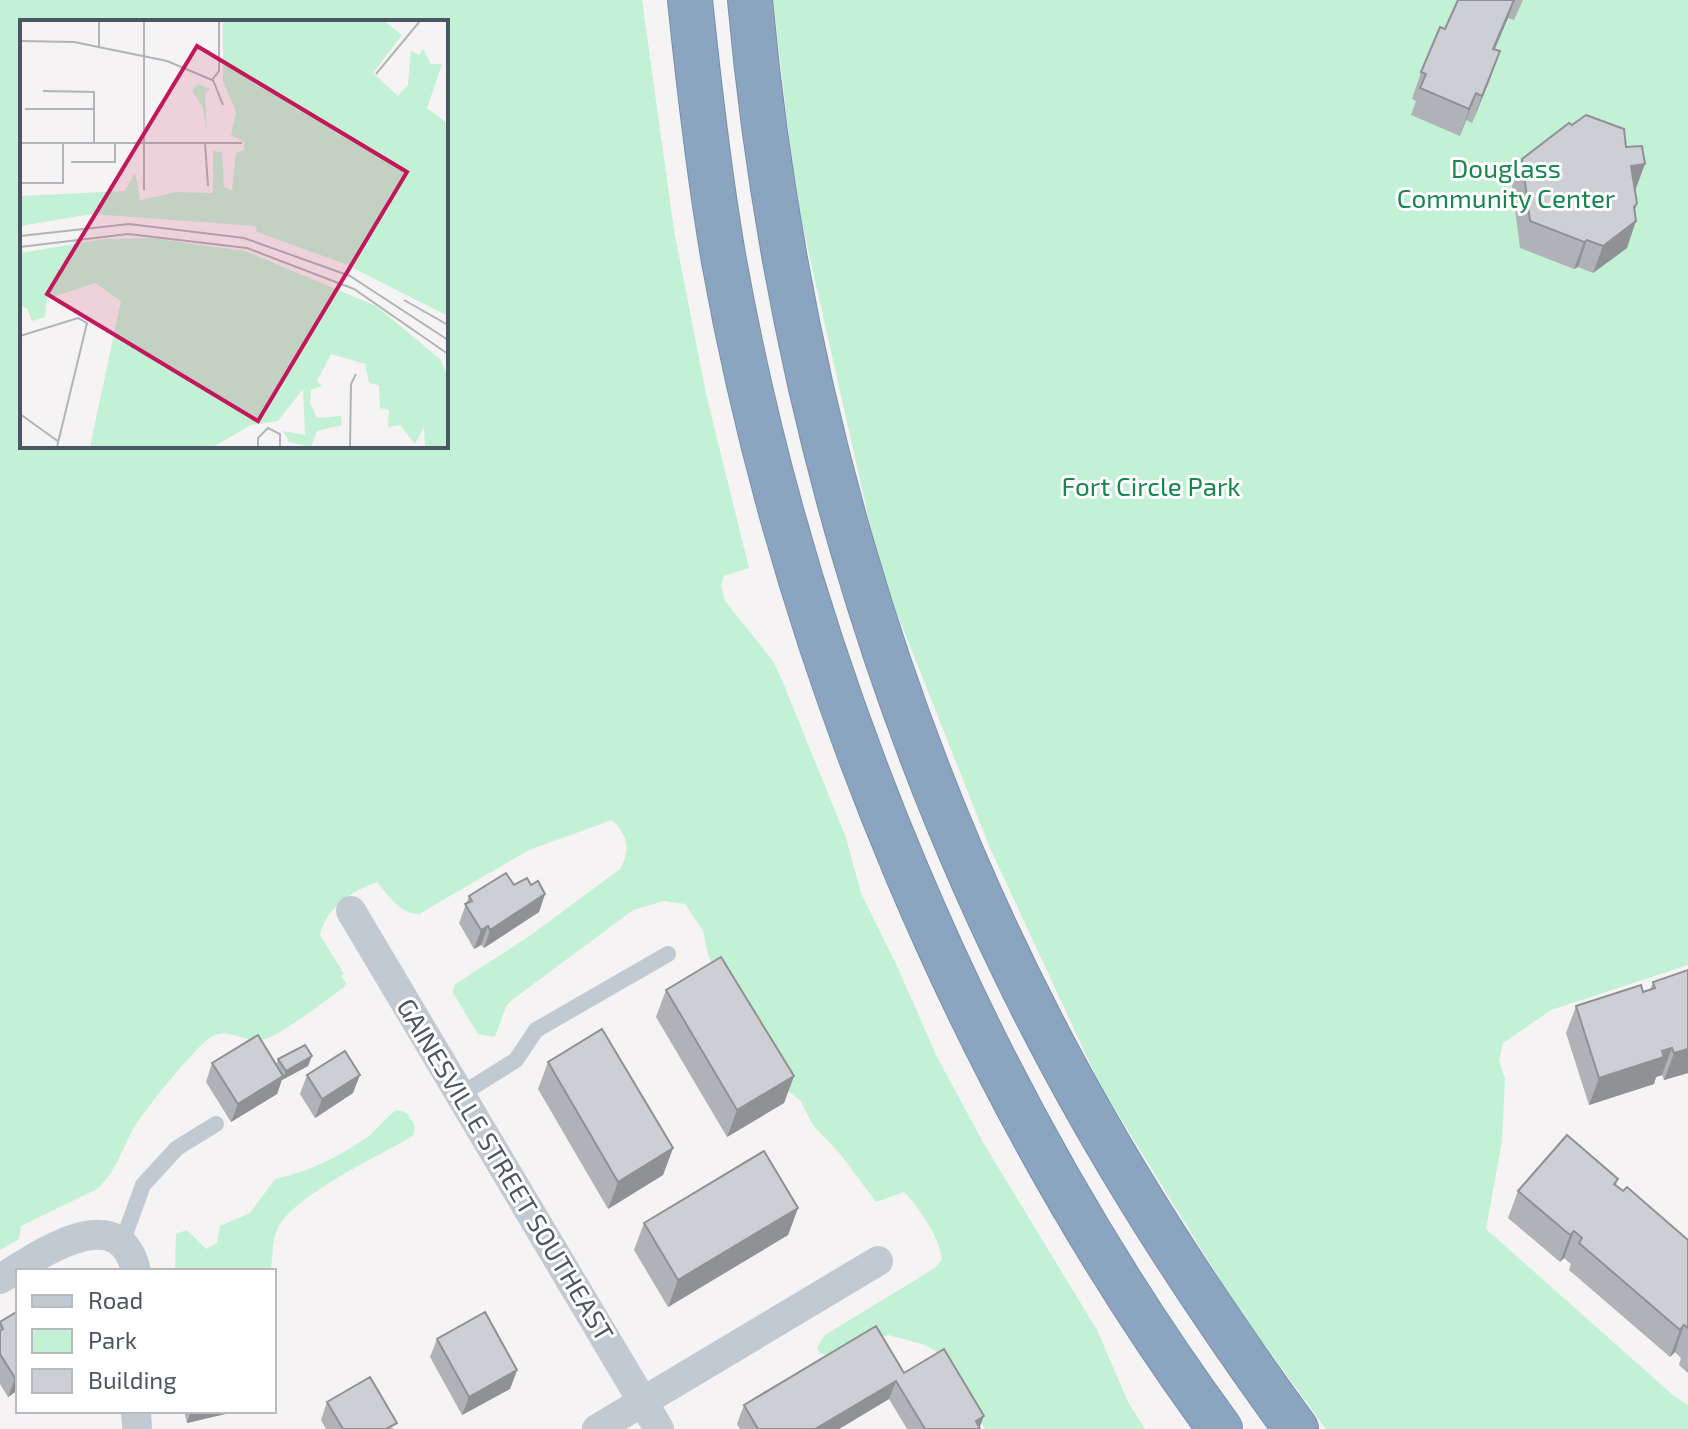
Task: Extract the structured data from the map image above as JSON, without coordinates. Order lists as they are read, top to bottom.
{
  "streets": {
    "street": ["GAINESVILLE STREET SOUTHEAST"]
  },
  "parks": ["Douglass Community Center", "Fort Circle Park"],
  "legend": ["Road", "Park", "Building"]
}
